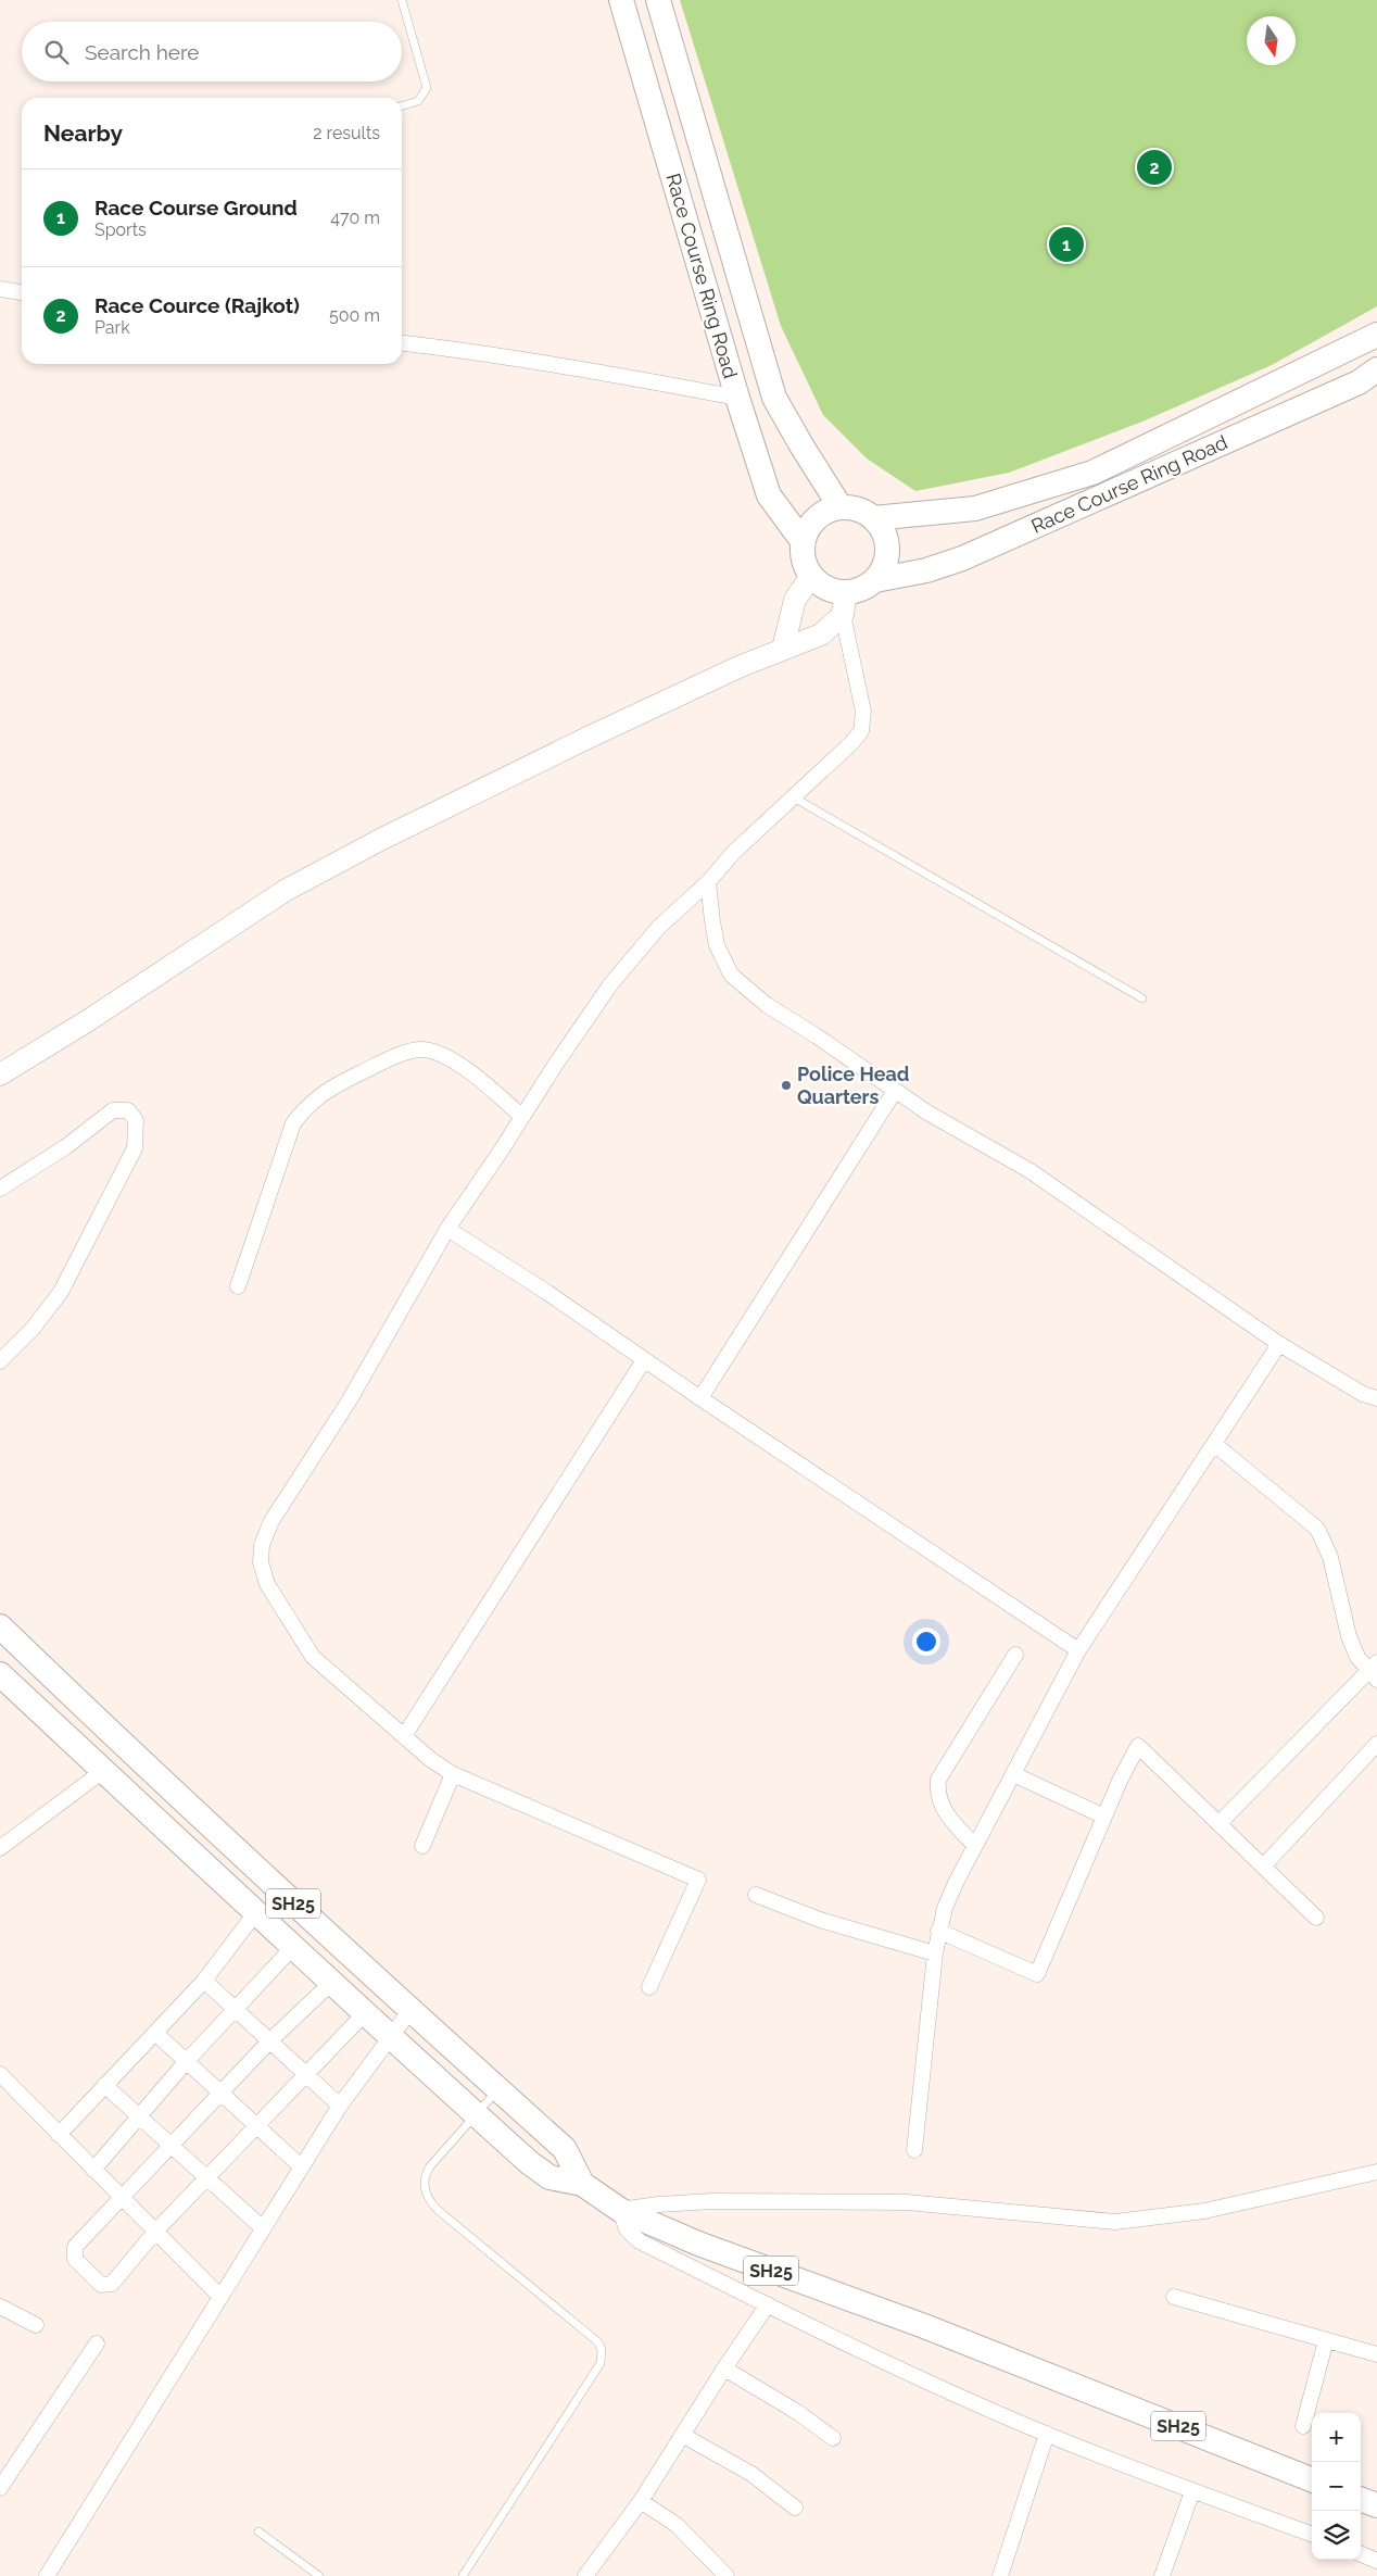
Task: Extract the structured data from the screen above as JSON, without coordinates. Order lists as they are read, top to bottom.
{
  "streets": {
    "main road": ["Race Course Ring Road", "SH25"]
  },
  "places": ["Police Head Quarters"],
  "north": "bottom",
  "page": {
    "search": "Search here",
    "heading": ["Nearby", "2 results"],
    "pins": ["2", "1"],
    "list": [
      {
        "mark": "1",
        "name": "Race Course Ground",
        "note": "Sports",
        "value": "470 m"
      },
      {
        "mark": "2",
        "name": "Race Cource (Rajkot)",
        "note": "Park",
        "value": "500 m"
      }
    ],
    "map_buttons": ["+", "−"]
  }
}
